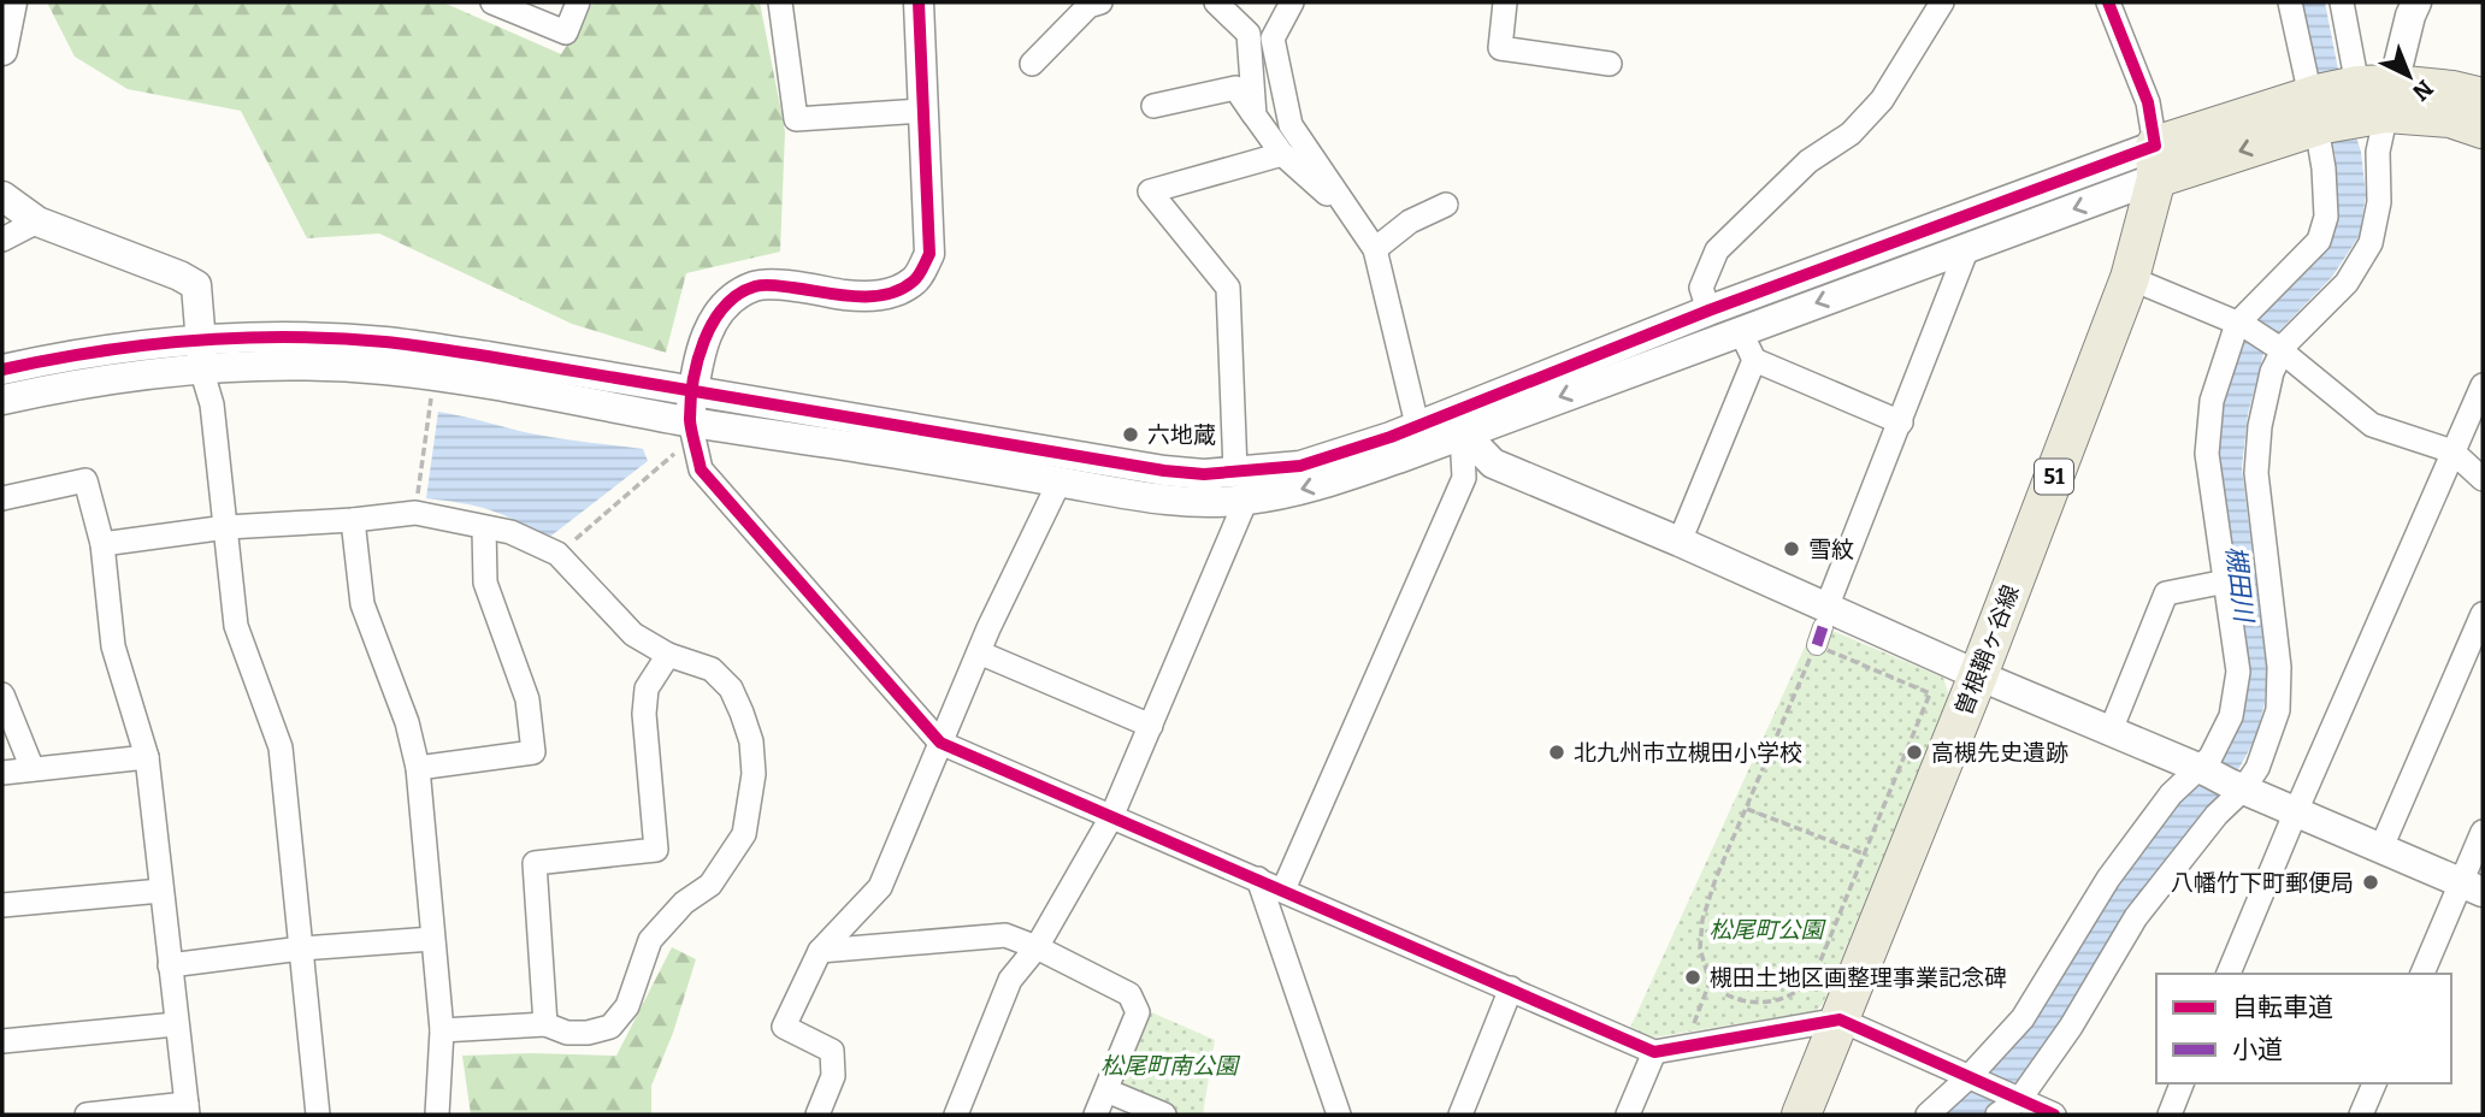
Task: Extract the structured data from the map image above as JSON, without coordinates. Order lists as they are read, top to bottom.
{
  "streets": {
    "main road": ["51", "曽根鞘ヶ谷線"]
  },
  "water": ["槻田川"],
  "parks": ["松尾町公園", "松尾町南公園"],
  "places": [
    "六地蔵",
    "雪紋",
    "北九州市立槻田小学校",
    "高槻先史遺跡",
    "八幡竹下町郵便局",
    "槻田土地区画整理事業記念碑"
  ],
  "legend": ["自転車道", "小道"],
  "north": "bottom right"
}
